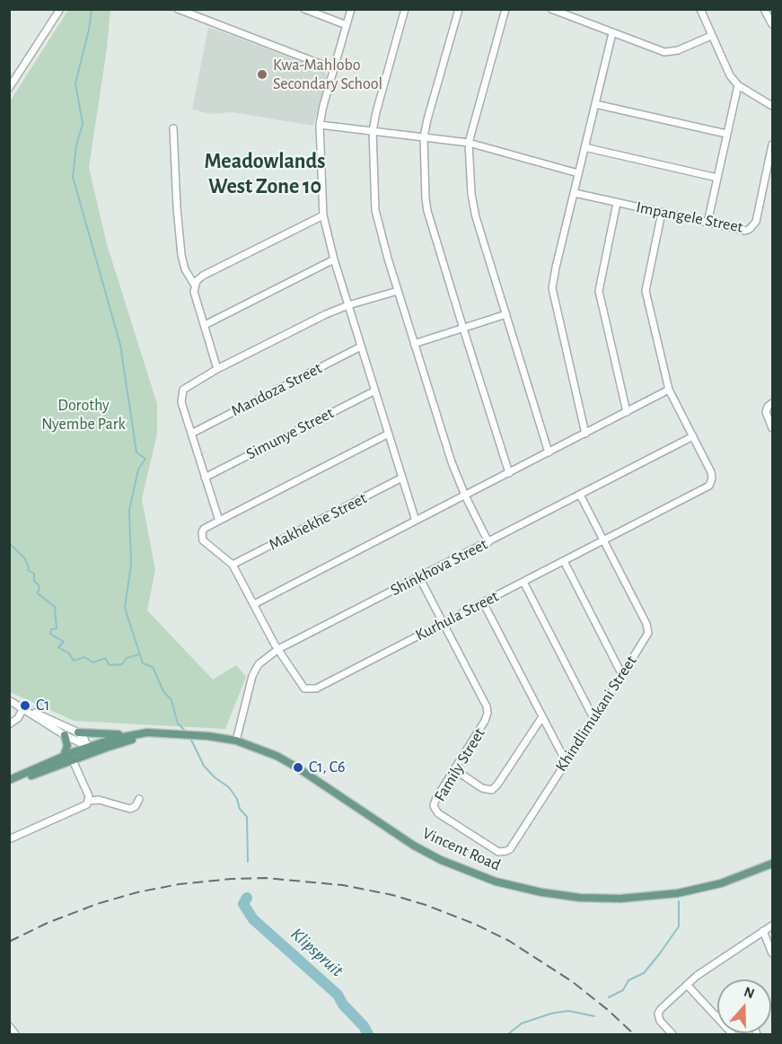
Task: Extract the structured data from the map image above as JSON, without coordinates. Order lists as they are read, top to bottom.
{
  "streets": {
    "main road": ["Vincent Road"],
    "street": [
      "Impangele Street",
      "Mandoza Street",
      "Simunye Street",
      "Makhekhe Street",
      "Shinkhova Street",
      "Kurhula Street",
      "Khindlimukani Street",
      "Family Street"
    ]
  },
  "crossings": [
    ["Impangele Street", "Kurhula Street"],
    ["Makhekhe Street", "Kurhula Street"],
    ["Shinkhova Street", "Kurhula Street"],
    ["Shinkhova Street", "Khindlimukani Street"],
    ["Shinkhova Street", "Family Street"],
    ["Shinkhova Street", "Vincent Road"],
    ["Kurhula Street", "Khindlimukani Street"],
    ["Kurhula Street", "Family Street"],
    ["Khindlimukani Street", "Family Street"]
  ],
  "districts": ["Meadowlands West Zone 10"],
  "water": ["Klipspruit"],
  "parks": ["Dorothy Nyembe Park"],
  "places": ["Kwa-Mahlobo Secondary School", "C1", "C1, C6"],
  "north": "top"
}
